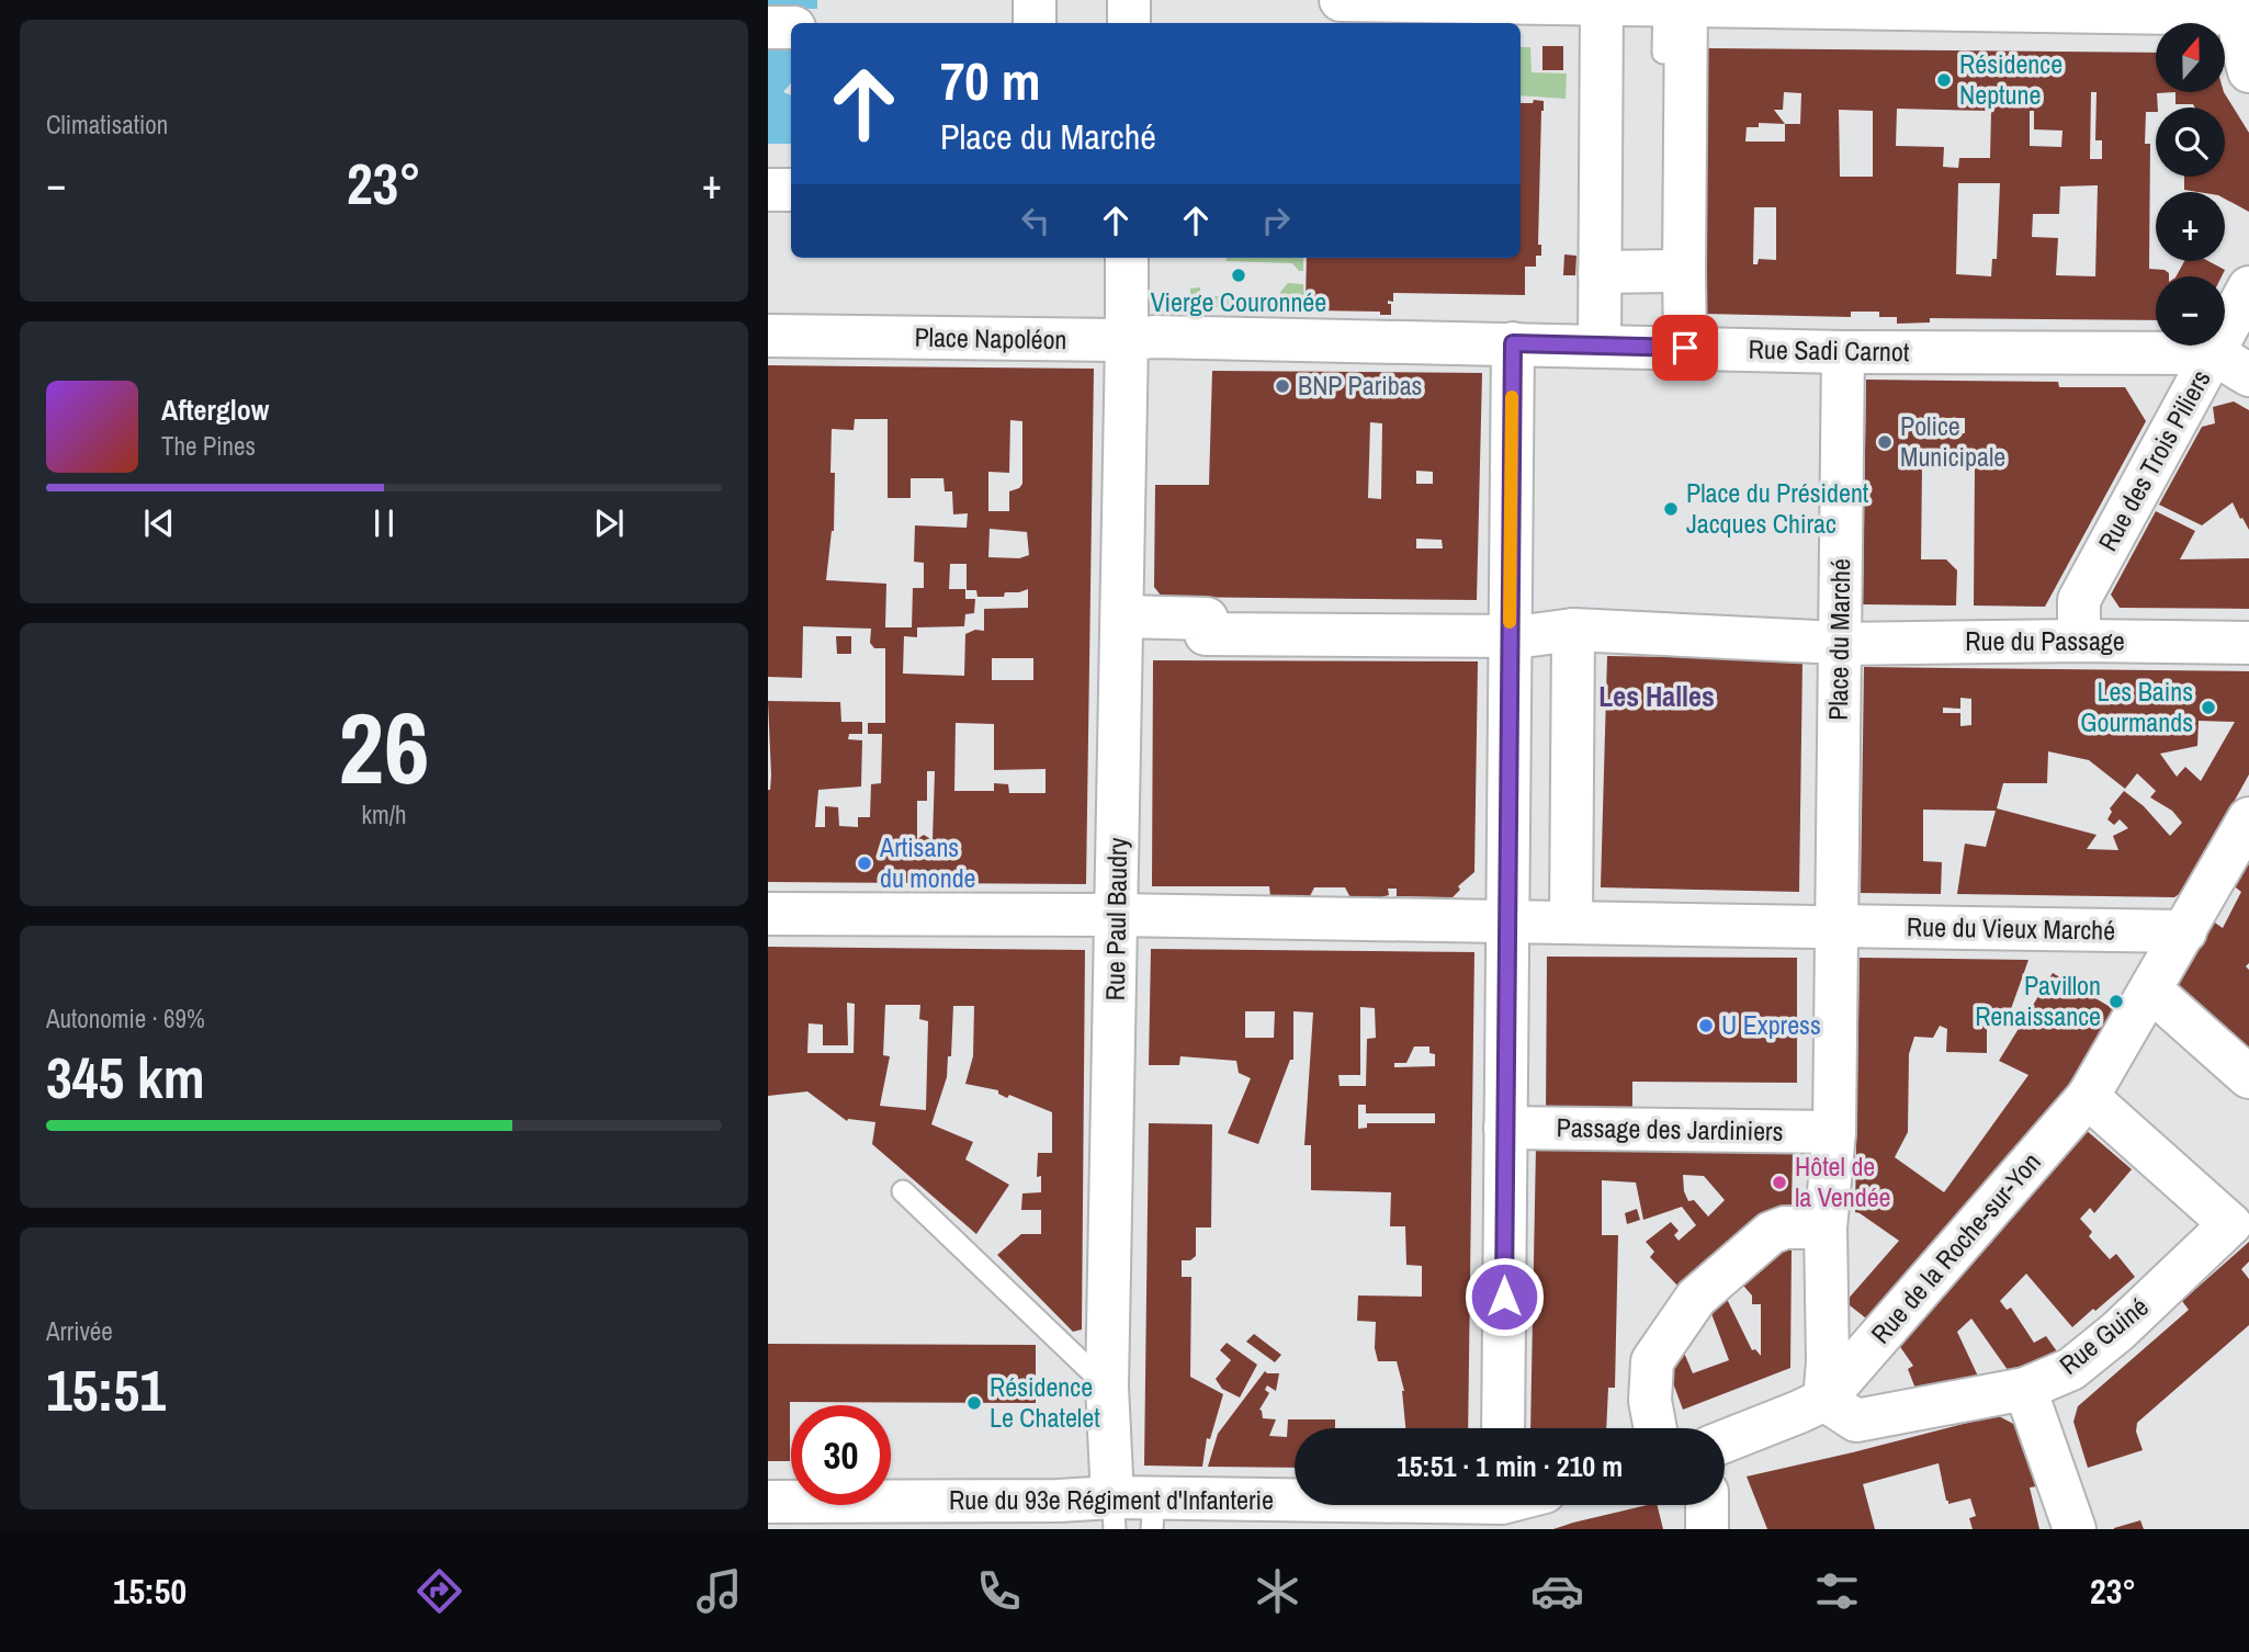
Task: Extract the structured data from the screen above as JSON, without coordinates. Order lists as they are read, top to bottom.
{
  "streets": {
    "street": [
      "Place Napoléon",
      "Rue Sadi Carnot",
      "Rue des Trois Piliers",
      "Place du Marché",
      "Rue du Passage",
      "Rue Paul Baudry",
      "Rue du Vieux Marché",
      "Passage des Jardiniers",
      "Rue de la Roche-sur-Yon",
      "Rue Guiné",
      "Rue du 93e Régiment d'Infanterie"
    ]
  },
  "crossings": [
    ["Place Napoléon", "Rue Sadi Carnot"],
    ["Place Napoléon", "Rue Paul Baudry"],
    ["Rue Sadi Carnot", "Rue des Trois Piliers"],
    ["Rue Sadi Carnot", "Place du Marché"],
    ["Rue Sadi Carnot", "Rue Paul Baudry"],
    ["Rue des Trois Piliers", "Rue du Passage"],
    ["Place du Marché", "Rue du Passage"],
    ["Place du Marché", "Rue du Vieux Marché"],
    ["Place du Marché", "Passage des Jardiniers"],
    ["Place du Marché", "Rue de la Roche-sur-Yon"],
    ["Place du Marché", "Rue Guiné"],
    ["Rue du Passage", "Rue Paul Baudry"],
    ["Rue Paul Baudry", "Rue du Vieux Marché"],
    ["Rue Paul Baudry", "Rue du 93e Régiment d'Infanterie"],
    ["Rue du Vieux Marché", "Rue de la Roche-sur-Yon"],
    ["Rue de la Roche-sur-Yon", "Rue Guiné"]
  ],
  "districts": ["Les Halles"],
  "places": [
    "Résidence Neptune",
    "Vierge Couronnée",
    "BNP Paribas",
    "Police Municipale",
    "Place du Président Jacques Chirac",
    "Les Bains Gourmands",
    "Artisans du monde",
    "Pavillon Renaissance",
    "U Express",
    "Hôtel de la Vendée",
    "Résidence Le Chatelet"
  ],
  "north": "top",
  "page": {
    "tile": [
      "Climatisation",
      ["26", "km/h"],
      ["Autonomie · 69%", "345 km"],
      ["Arrivée", "15:51"]
    ],
    "map_buttons": ["+", "−"],
    "turn": ["70 m", "Place du Marché"],
    "heat": ["−", "23°", "+"],
    "song": ["Afterglow", "The Pines"],
    "limit": "30",
    "trip": "15:51 · 1 min · 210 m",
    "tabs": ["15:50", "23°"]
  }
}
